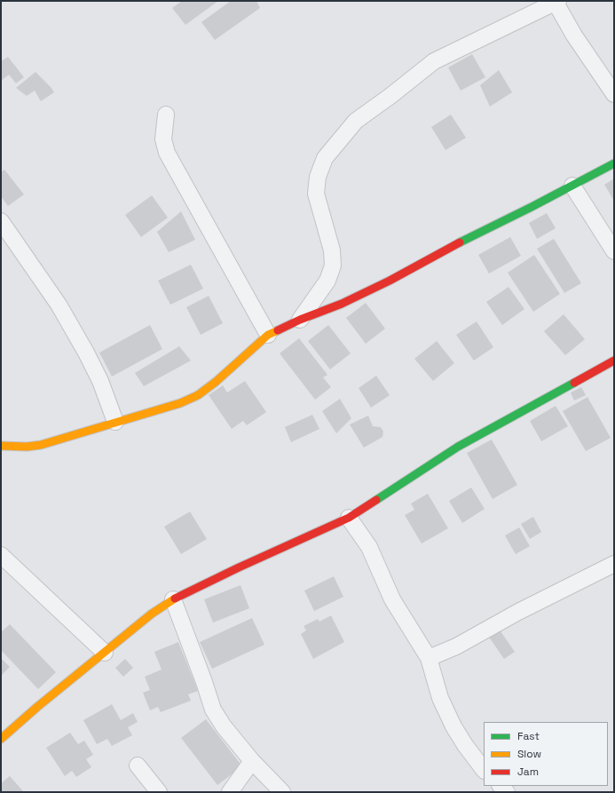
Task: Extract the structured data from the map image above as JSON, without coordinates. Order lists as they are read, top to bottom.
{
  "legend": ["Fast", "Slow", "Jam"]
}
